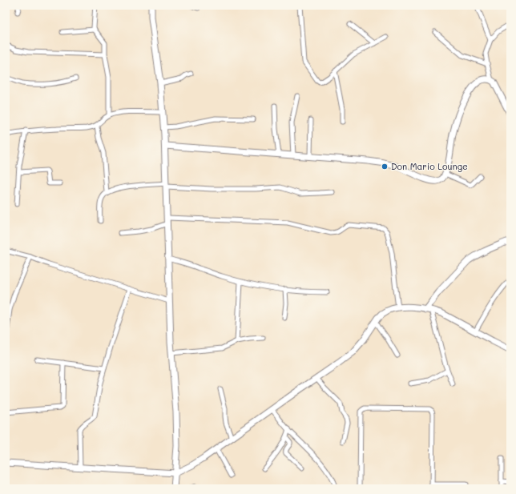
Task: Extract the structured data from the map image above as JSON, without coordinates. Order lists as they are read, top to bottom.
{
  "places": ["Don Mario Lounge"]
}
